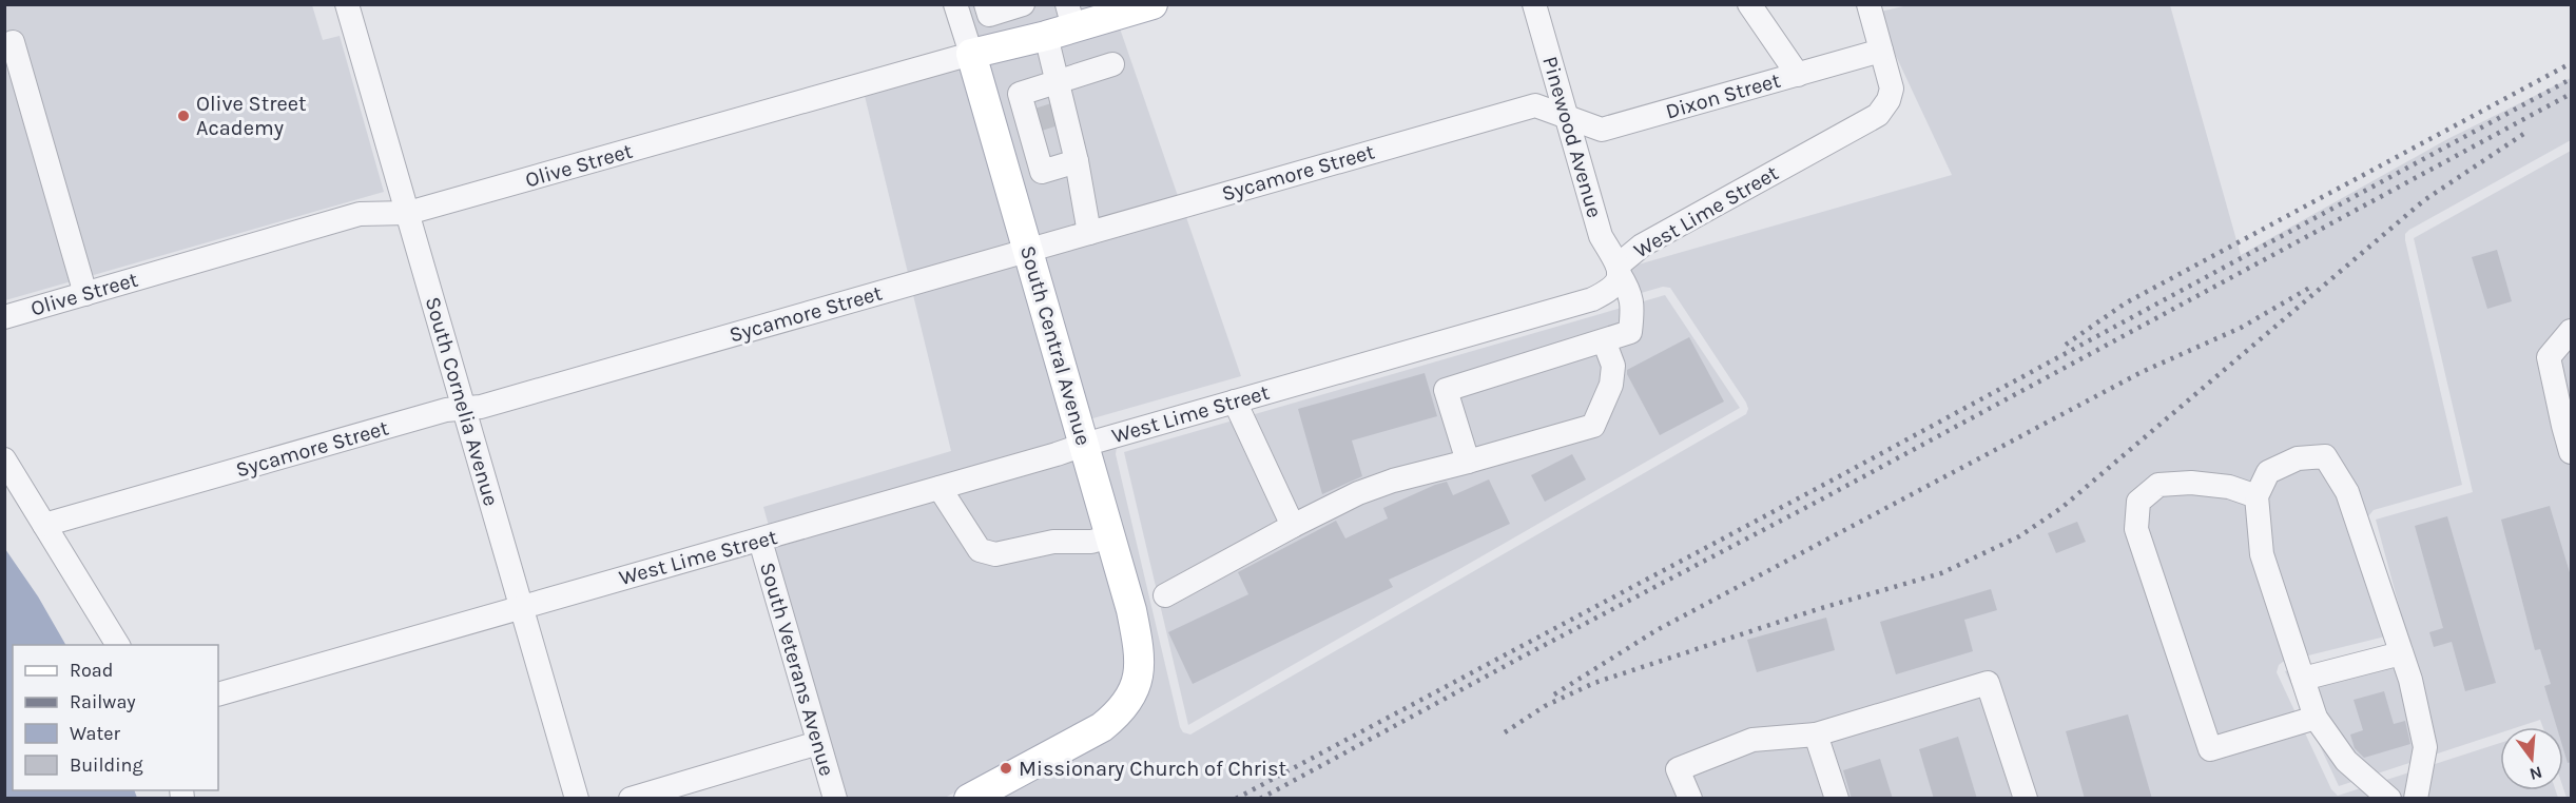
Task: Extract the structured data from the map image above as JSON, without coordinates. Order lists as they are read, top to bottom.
{
  "streets": {
    "main road": ["Olive Street", "South Central Avenue"],
    "street": [
      "Dixon Street",
      "Pinewood Avenue",
      "Sycamore Street",
      "West Lime Street",
      "South Cornelia Avenue",
      "South Veterans Avenue"
    ]
  },
  "crossings": [
    ["Dixon Street", "Pinewood Avenue"],
    ["Dixon Street", "Sycamore Street"],
    ["Dixon Street", "West Lime Street"],
    ["Pinewood Avenue", "Sycamore Street"],
    ["Pinewood Avenue", "West Lime Street"],
    ["Olive Street", "South Central Avenue"],
    ["Olive Street", "South Cornelia Avenue"],
    ["Sycamore Street", "South Central Avenue"],
    ["Sycamore Street", "South Cornelia Avenue"],
    ["West Lime Street", "South Central Avenue"],
    ["West Lime Street", "South Cornelia Avenue"],
    ["West Lime Street", "South Veterans Avenue"]
  ],
  "places": ["Olive Street Academy", "Missionary Church of Christ"],
  "legend": [
    "Road",
    "Railway",
    "Water",
    "Building"
  ],
  "north": "bottom"
}
